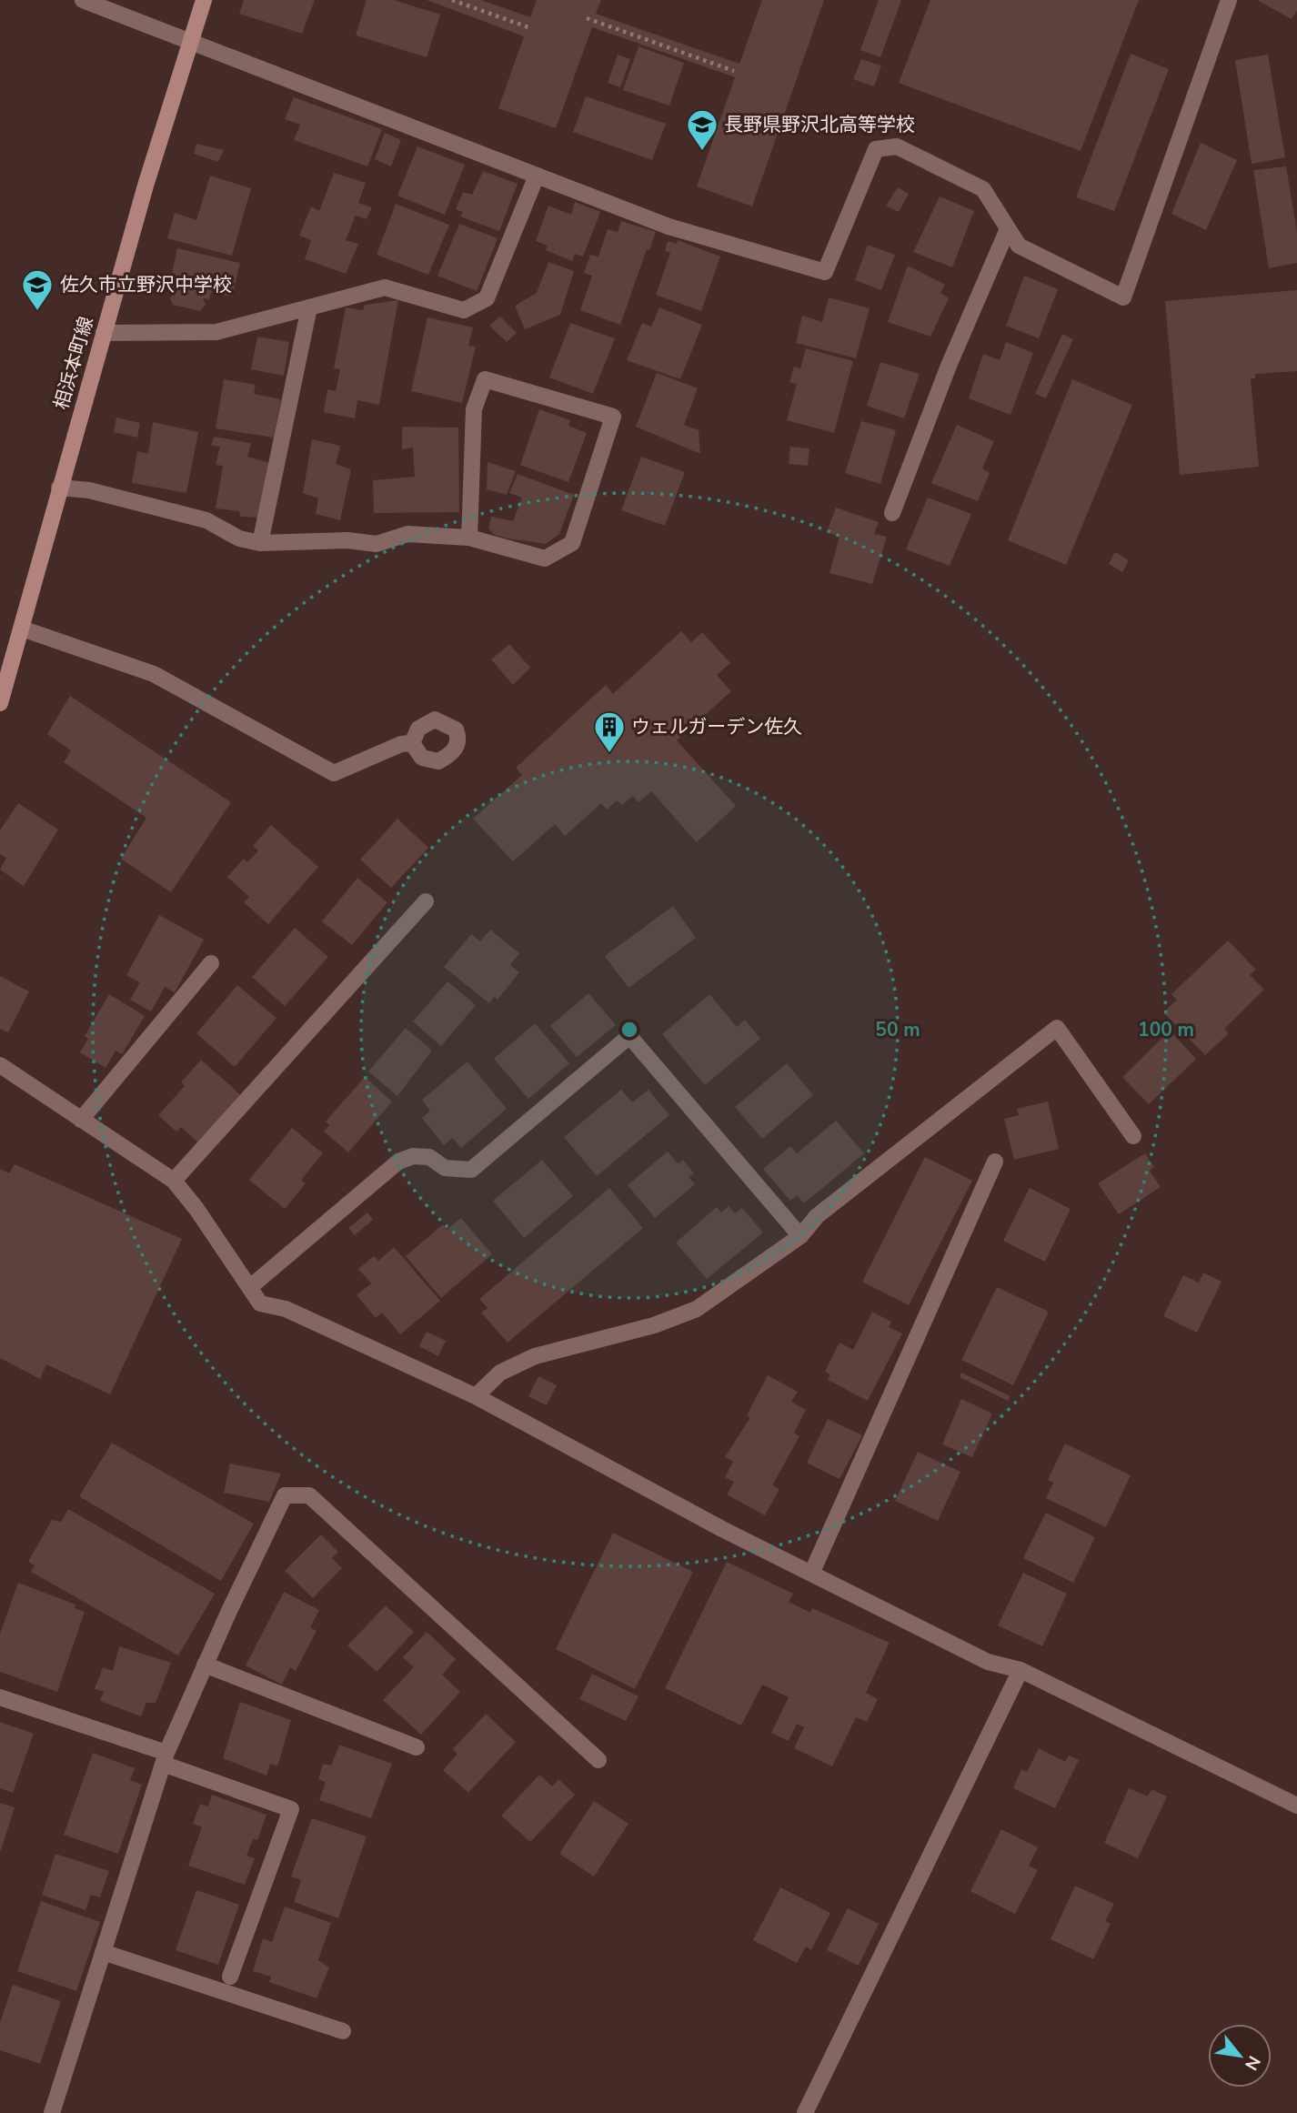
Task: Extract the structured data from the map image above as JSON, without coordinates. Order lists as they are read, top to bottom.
{
  "streets": {
    "main road": ["相浜本町線"]
  },
  "places": {
    "school or university": ["長野県野沢北高等学校", "佐久市立野沢中学校"],
    "building": ["ウェルガーデン佐久"]
  },
  "north": "bottom right",
  "rings": ["50 m", "100 m"]
}
